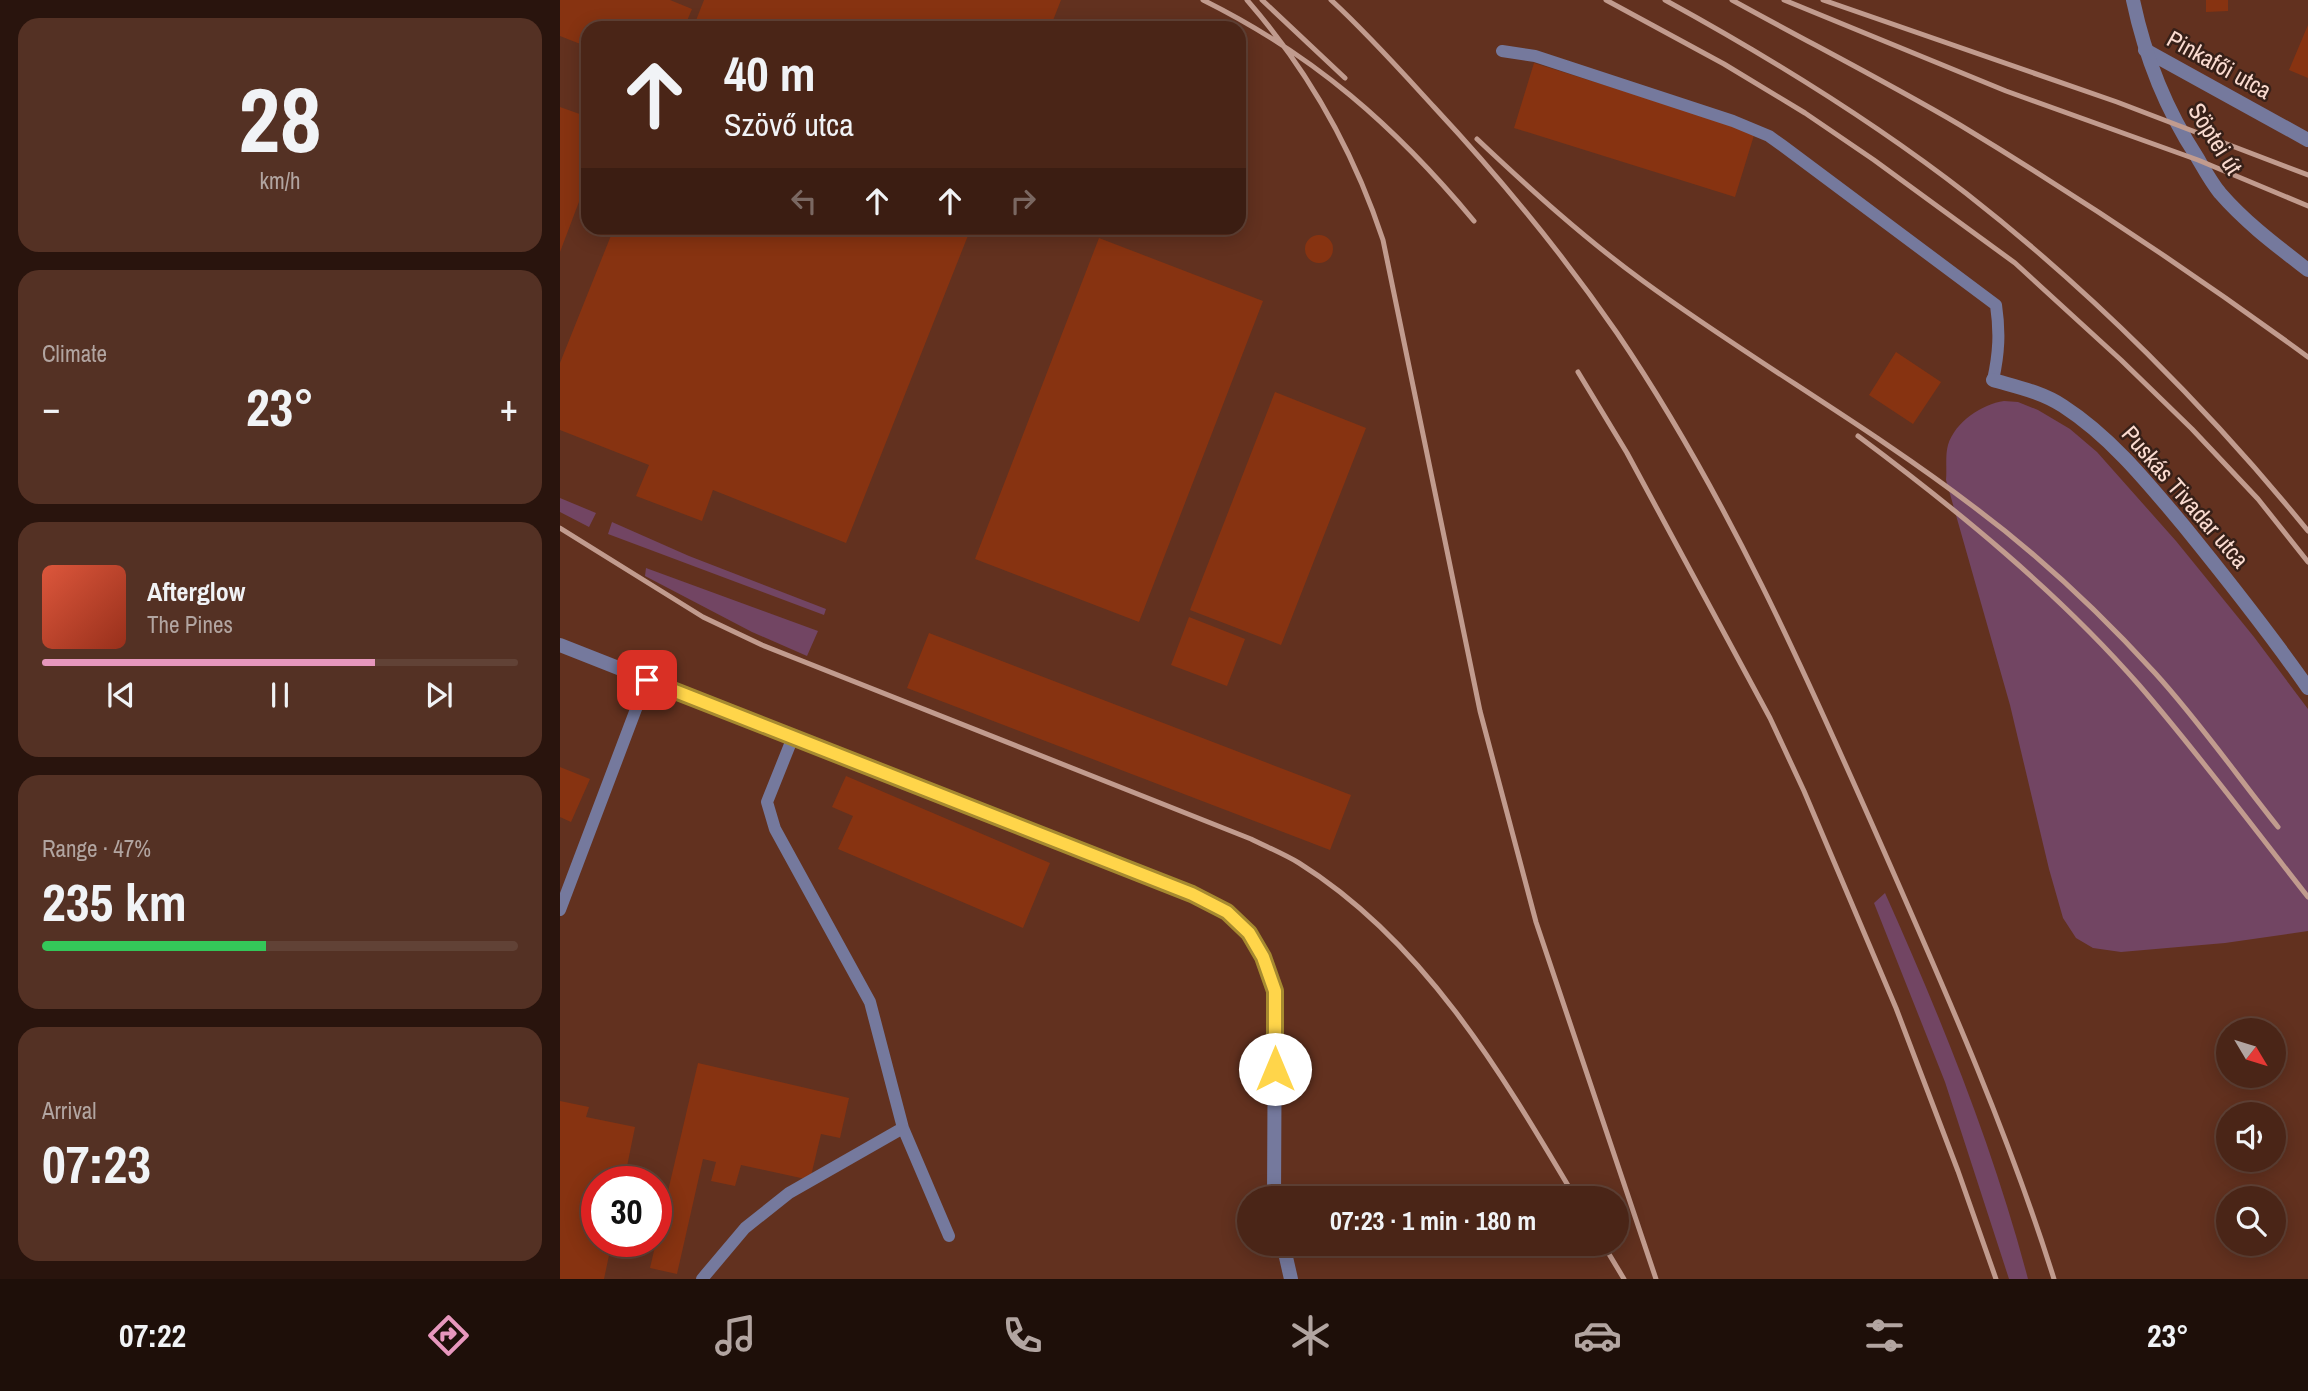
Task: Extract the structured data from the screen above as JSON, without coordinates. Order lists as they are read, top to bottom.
{
  "streets": {
    "street": ["Pinkafői utca", "Söptei út", "Puskás Tivadar utca"]
  },
  "crossings": [
    ["Pinkafői utca", "Söptei út"]
  ],
  "north": "bottom right",
  "page": {
    "tile": [
      ["28", "km/h"],
      "Climate",
      ["Range · 47%", "235 km"],
      ["Arrival", "07:23"]
    ],
    "turn": ["40 m", "Szövő utca"],
    "heat": ["−", "23°", "+"],
    "song": ["Afterglow", "The Pines"],
    "limit": "30",
    "trip": "07:23 · 1 min · 180 m",
    "tabs": ["07:22", "23°"]
  }
}
